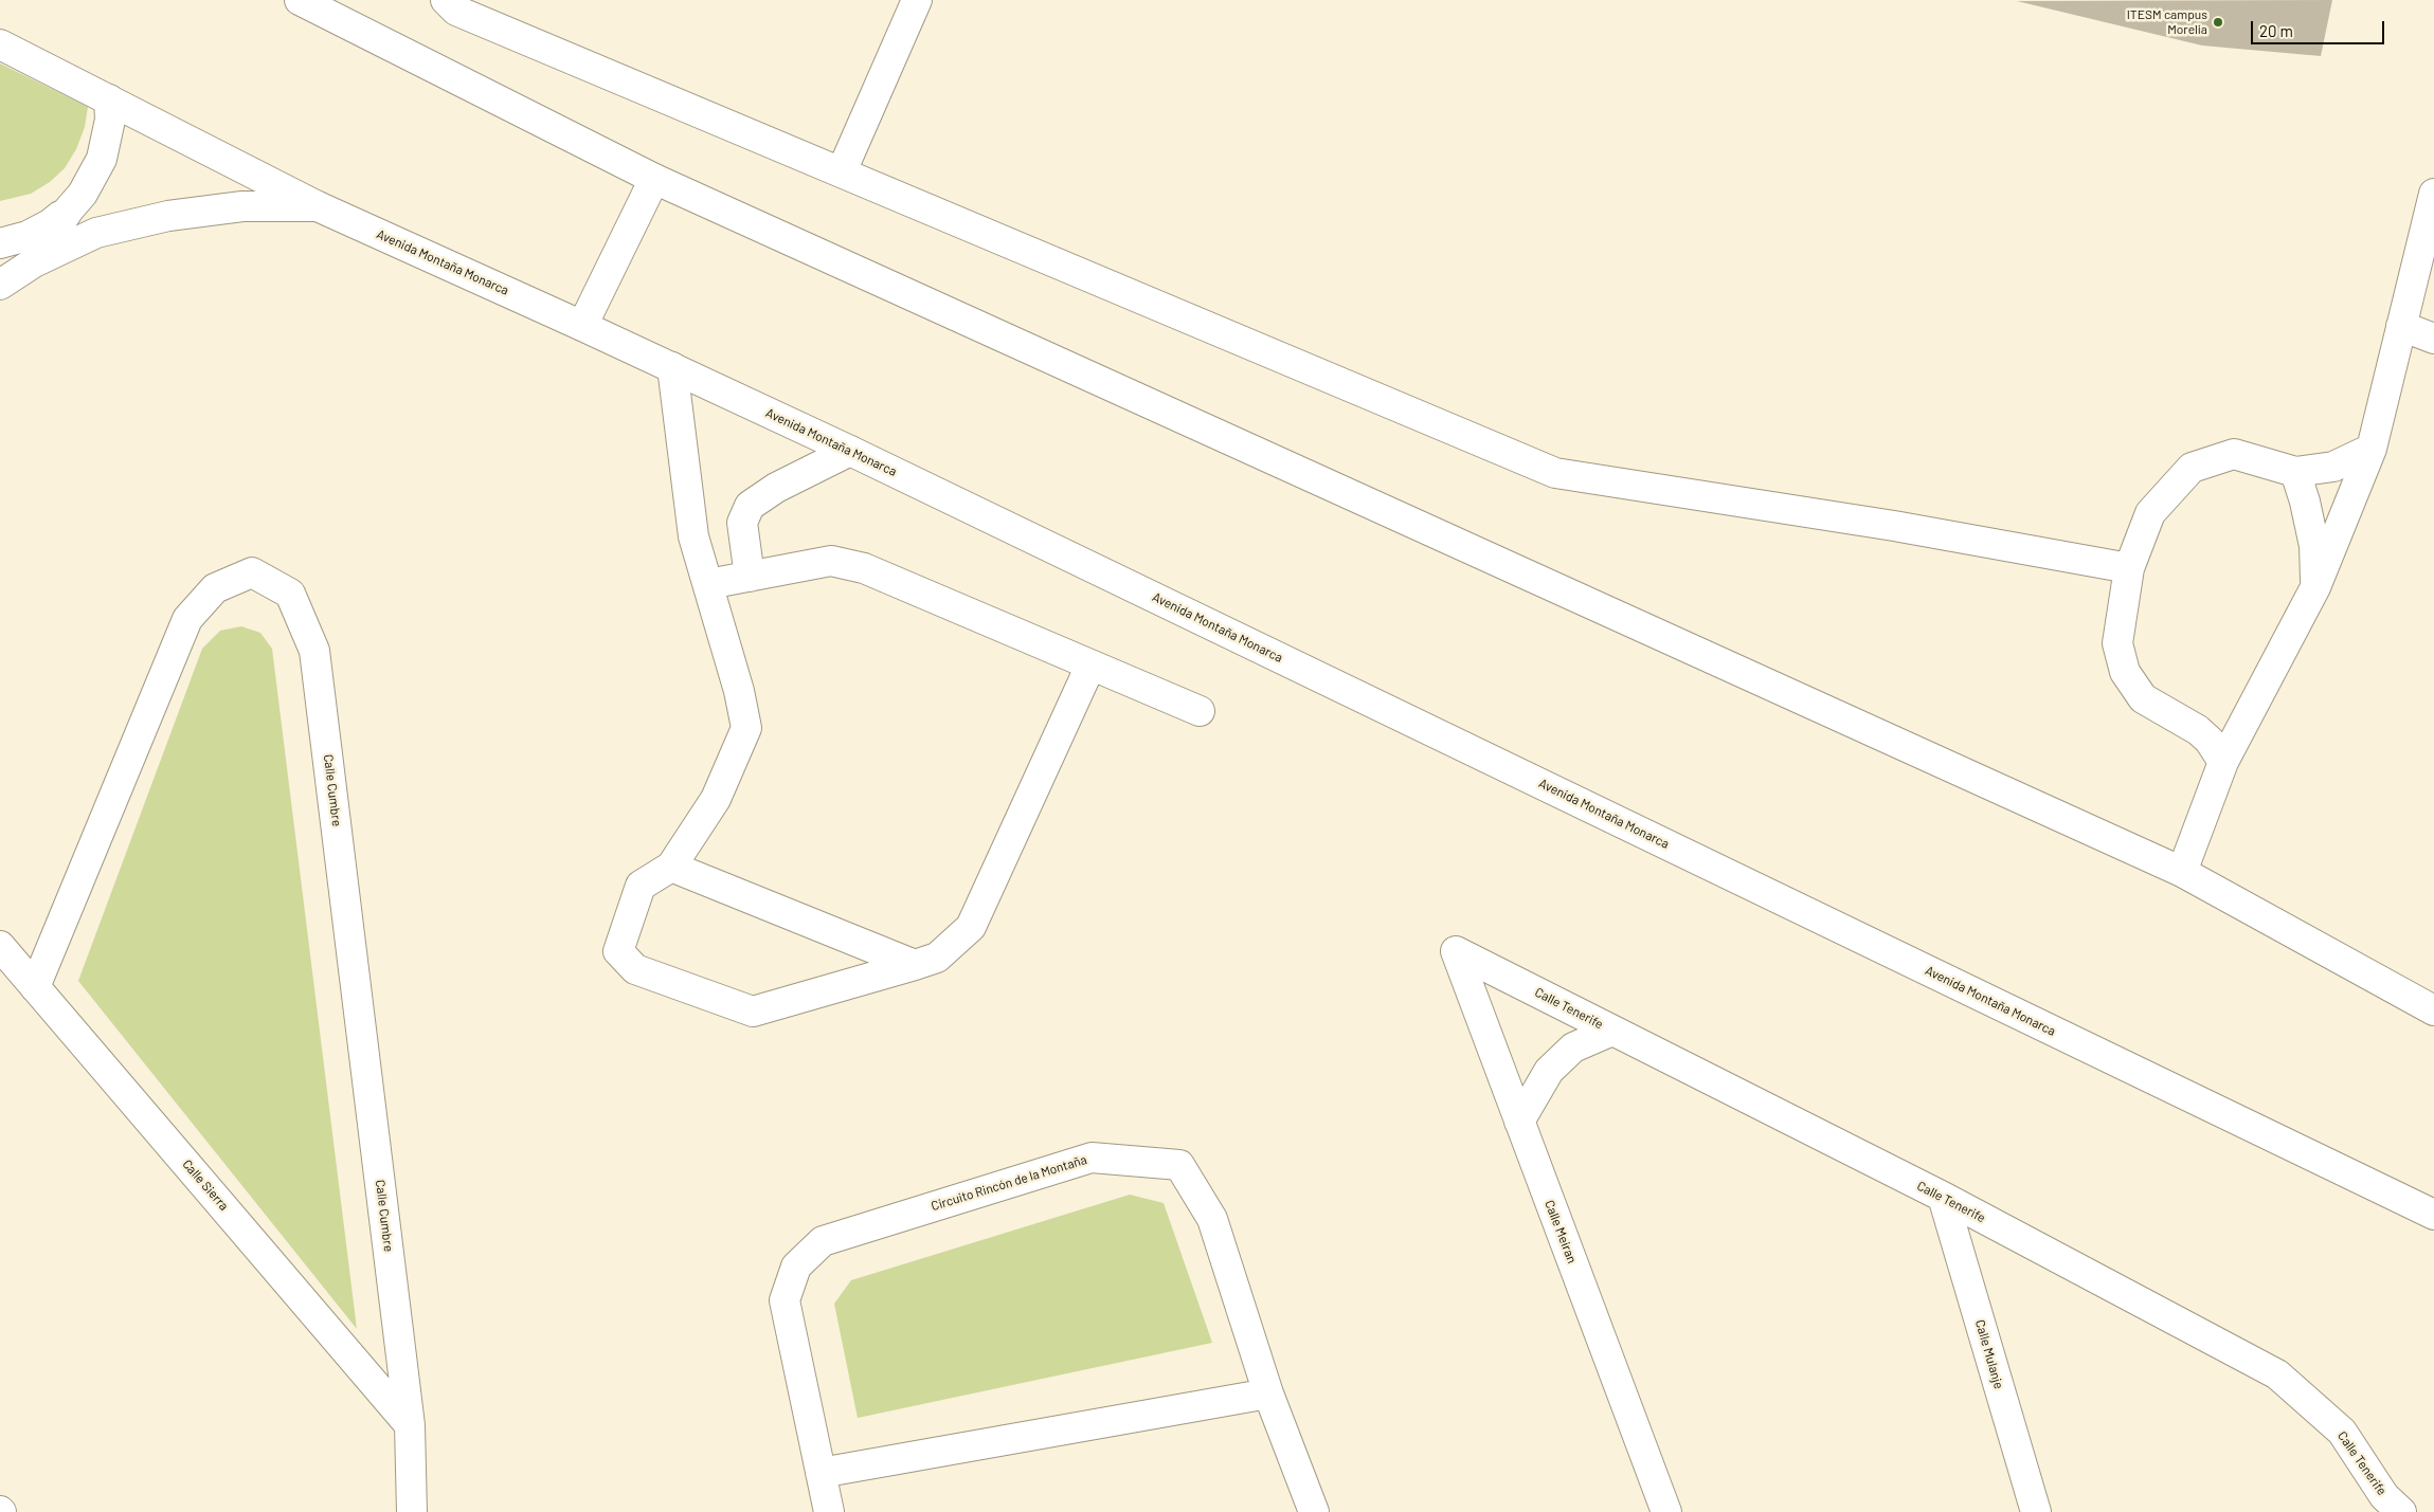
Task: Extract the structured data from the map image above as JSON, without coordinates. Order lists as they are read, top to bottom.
{
  "streets": {
    "street": [
      "Avenida Montaña Monarca",
      "Calle Cumbre",
      "Calle Tenerife",
      "Circuito Rincón de la Montaña",
      "Calle Sierra",
      "Calle Meiran",
      "Calle Mulanje"
    ]
  },
  "crossings": [
    ["Calle Cumbre", "Calle Sierra"],
    ["Calle Tenerife", "Calle Meiran"],
    ["Calle Tenerife", "Calle Mulanje"]
  ],
  "places": ["ITESM campus Morelia"],
  "scale_bar": "20 m"
}
